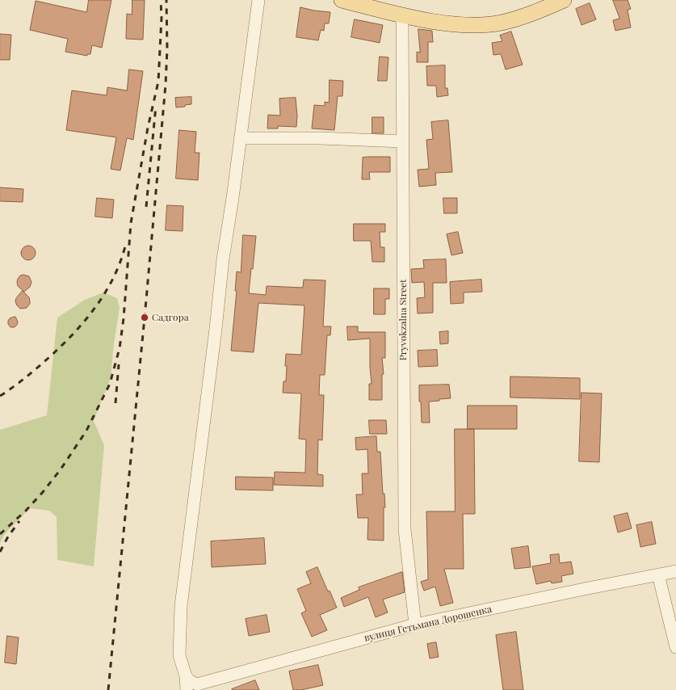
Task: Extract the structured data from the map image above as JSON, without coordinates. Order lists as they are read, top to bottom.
{
  "streets": {
    "street": ["Pryvokzalna Street", "вулиця Гетьмана Дорошенка"]
  },
  "crossings": [
    ["Pryvokzalna Street", "вулиця Гетьмана Дорошенка"]
  ],
  "places": ["Садгора"]
}
